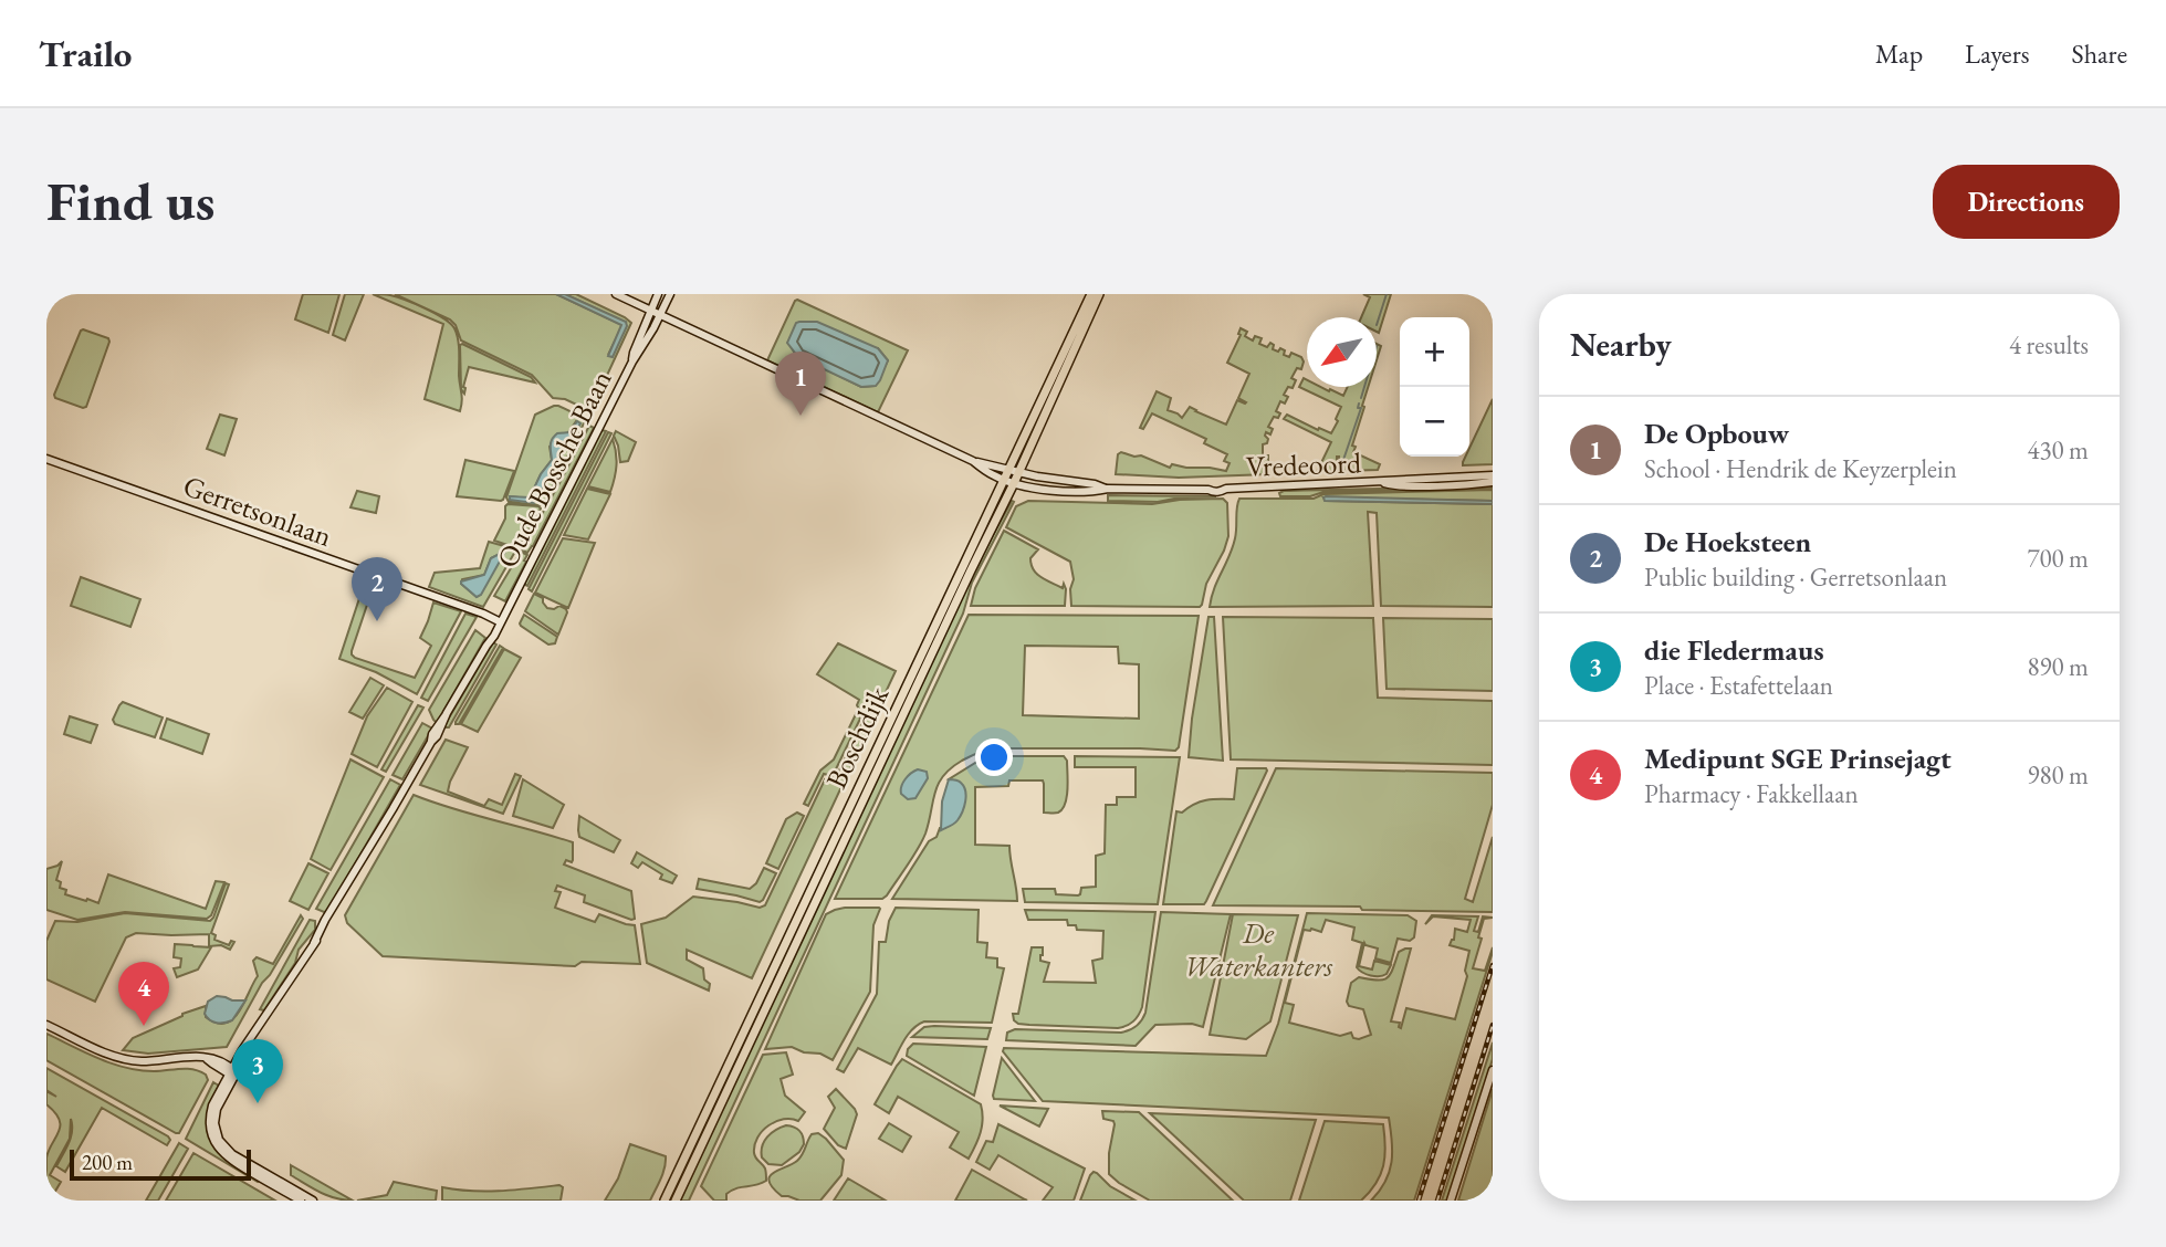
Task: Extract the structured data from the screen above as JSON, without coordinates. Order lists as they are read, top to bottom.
{
  "streets": {
    "main road": ["Boschdijk"],
    "street": ["Vredeoord", "Oude Bossche Baan", "Gerretsonlaan"]
  },
  "crossings": [
    ["Vredeoord", "Boschdijk"],
    ["Oude Bossche Baan", "Gerretsonlaan"]
  ],
  "parks": ["De Waterkanters"],
  "scale_bar": "200 m",
  "north": "bottom left",
  "page": {
    "header": "Trailo",
    "nav": ["Map", "Layers", "Share"],
    "buttons": "Directions",
    "title": "Find us",
    "heading": ["Nearby", "4 results"],
    "map_buttons": ["+", "−"],
    "pins": [
      "1",
      "2",
      "4",
      "3"
    ],
    "list": [
      {
        "mark": "1",
        "name": "De Opbouw",
        "note": "School · Hendrik de Keyzerplein",
        "value": "430 m"
      },
      {
        "mark": "2",
        "name": "De Hoeksteen",
        "note": "Public building · Gerretsonlaan",
        "value": "700 m"
      },
      {
        "mark": "3",
        "name": "die Fledermaus",
        "note": "Place · Estafettelaan",
        "value": "890 m"
      },
      {
        "mark": "4",
        "name": "Medipunt SGE Prinsejagt",
        "note": "Pharmacy · Fakkellaan",
        "value": "980 m"
      }
    ],
    "scale": "200 m"
  }
}
